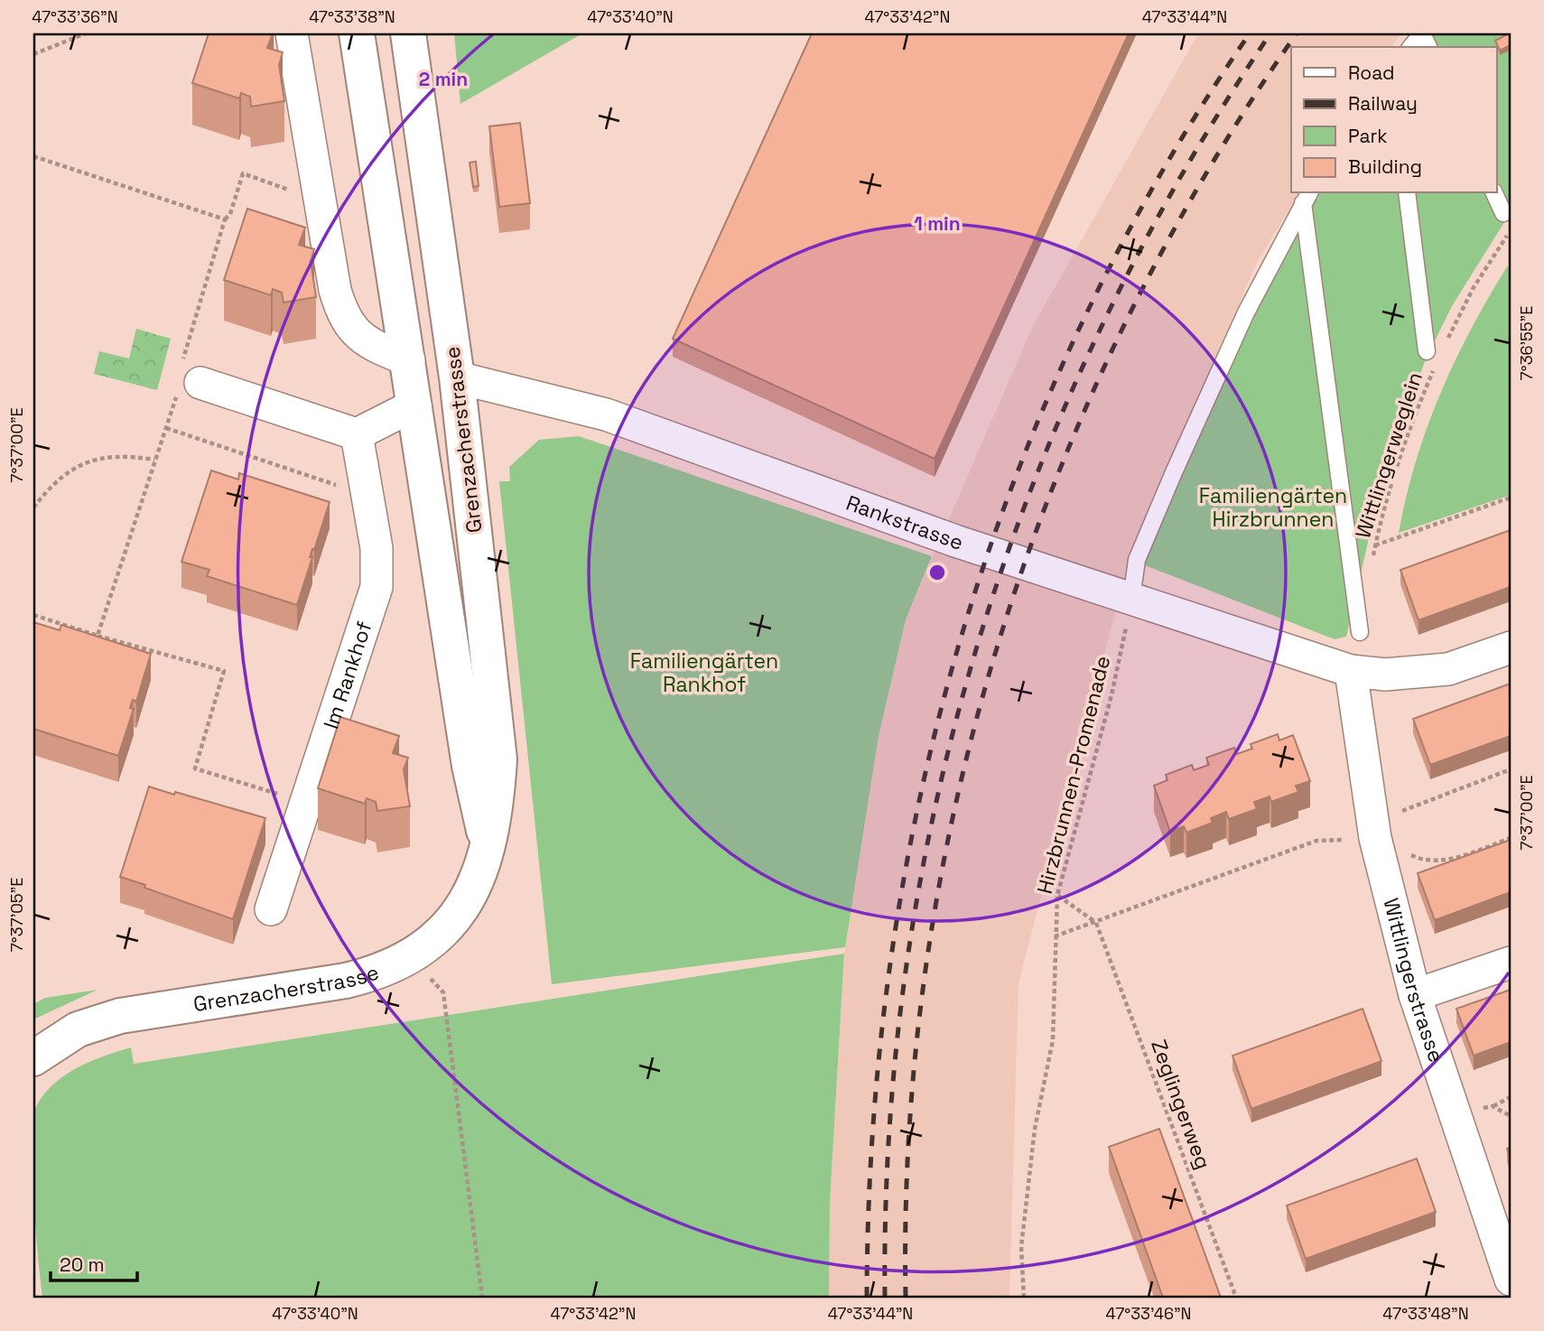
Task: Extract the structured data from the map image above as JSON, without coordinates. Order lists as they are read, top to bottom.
{
  "streets": {
    "main road": ["Grenzacherstrasse"],
    "street": ["Rankstrasse", "Im Rankhof", "Wittlingerstrasse"],
    "path": ["Wittlingerweglein", "Hirzbrunnen-Promenade", "Zeglingerweg"]
  },
  "crossings": [
    ["Grenzacherstrasse", "Rankstrasse"],
    ["Rankstrasse", "Hirzbrunnen-Promenade"],
    ["Rankstrasse", "Wittlingerstrasse"]
  ],
  "parks": ["Familiengärten Hirzbrunnen", "Familiengärten Rankhof"],
  "legend": [
    "Road",
    "Railway",
    "Park",
    "Building"
  ],
  "scale_bar": "20 m",
  "coordinates": [
    "47°33'36\"N",
    "47°33'38\"N",
    "47°33'40\"N",
    "47°33'42\"N",
    "47°33'44\"N",
    "7°36'55\"E",
    "7°37'00\"E",
    "7°37'05\"E",
    "47°33'46\"N",
    "47°33'48\"N"
  ],
  "rings": ["2 min", "1 min"]
}
